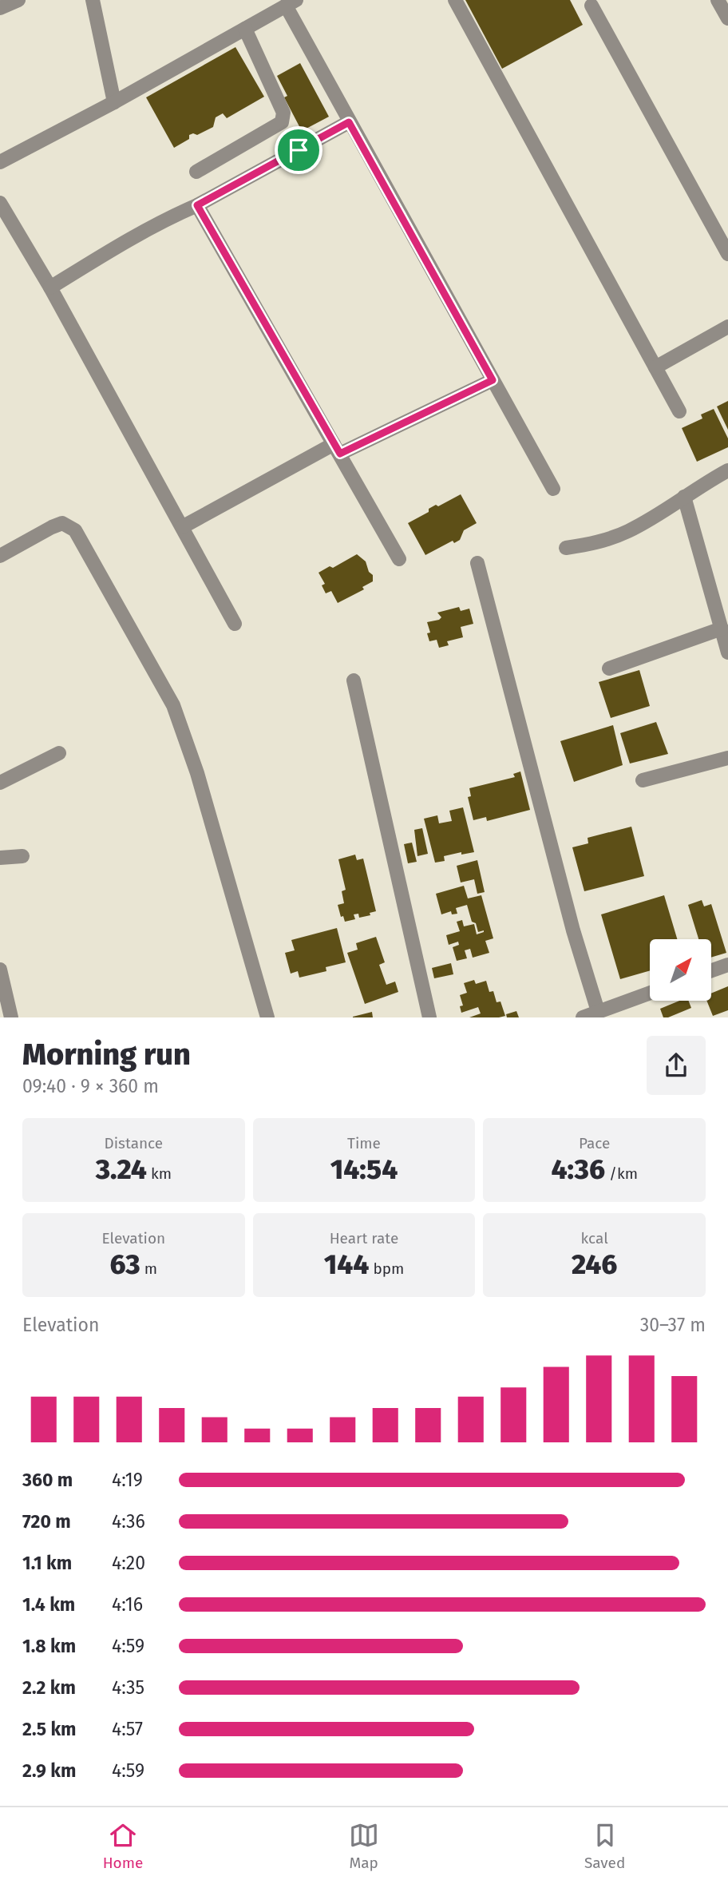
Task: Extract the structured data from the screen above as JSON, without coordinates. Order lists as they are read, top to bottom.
{
  "north": "top right",
  "page": {
    "heading": ["Morning run", "09:40 · 9 × 360 m"],
    "stats": [
      ["Distance", "3.24 km"],
      ["Time", "14:54"],
      ["Pace", "4:36 /km"],
      ["Elevation", "63 m"],
      ["Heart rate", "144 bpm"],
      ["kcal", "246"]
    ],
    "chart": ["Elevation", "30–37 m"],
    "list": [
      {
        "name": "360 m",
        "note": "4:19"
      },
      {
        "name": "720 m",
        "note": "4:36"
      },
      {
        "name": "1.1 km",
        "note": "4:20"
      },
      {
        "name": "1.4 km",
        "note": "4:16"
      },
      {
        "name": "1.8 km",
        "note": "4:59"
      },
      {
        "name": "2.2 km",
        "note": "4:35"
      },
      {
        "name": "2.5 km",
        "note": "4:57"
      },
      {
        "name": "2.9 km",
        "note": "4:59"
      }
    ],
    "tabs": ["Home", "Map", "Saved"]
  }
}
